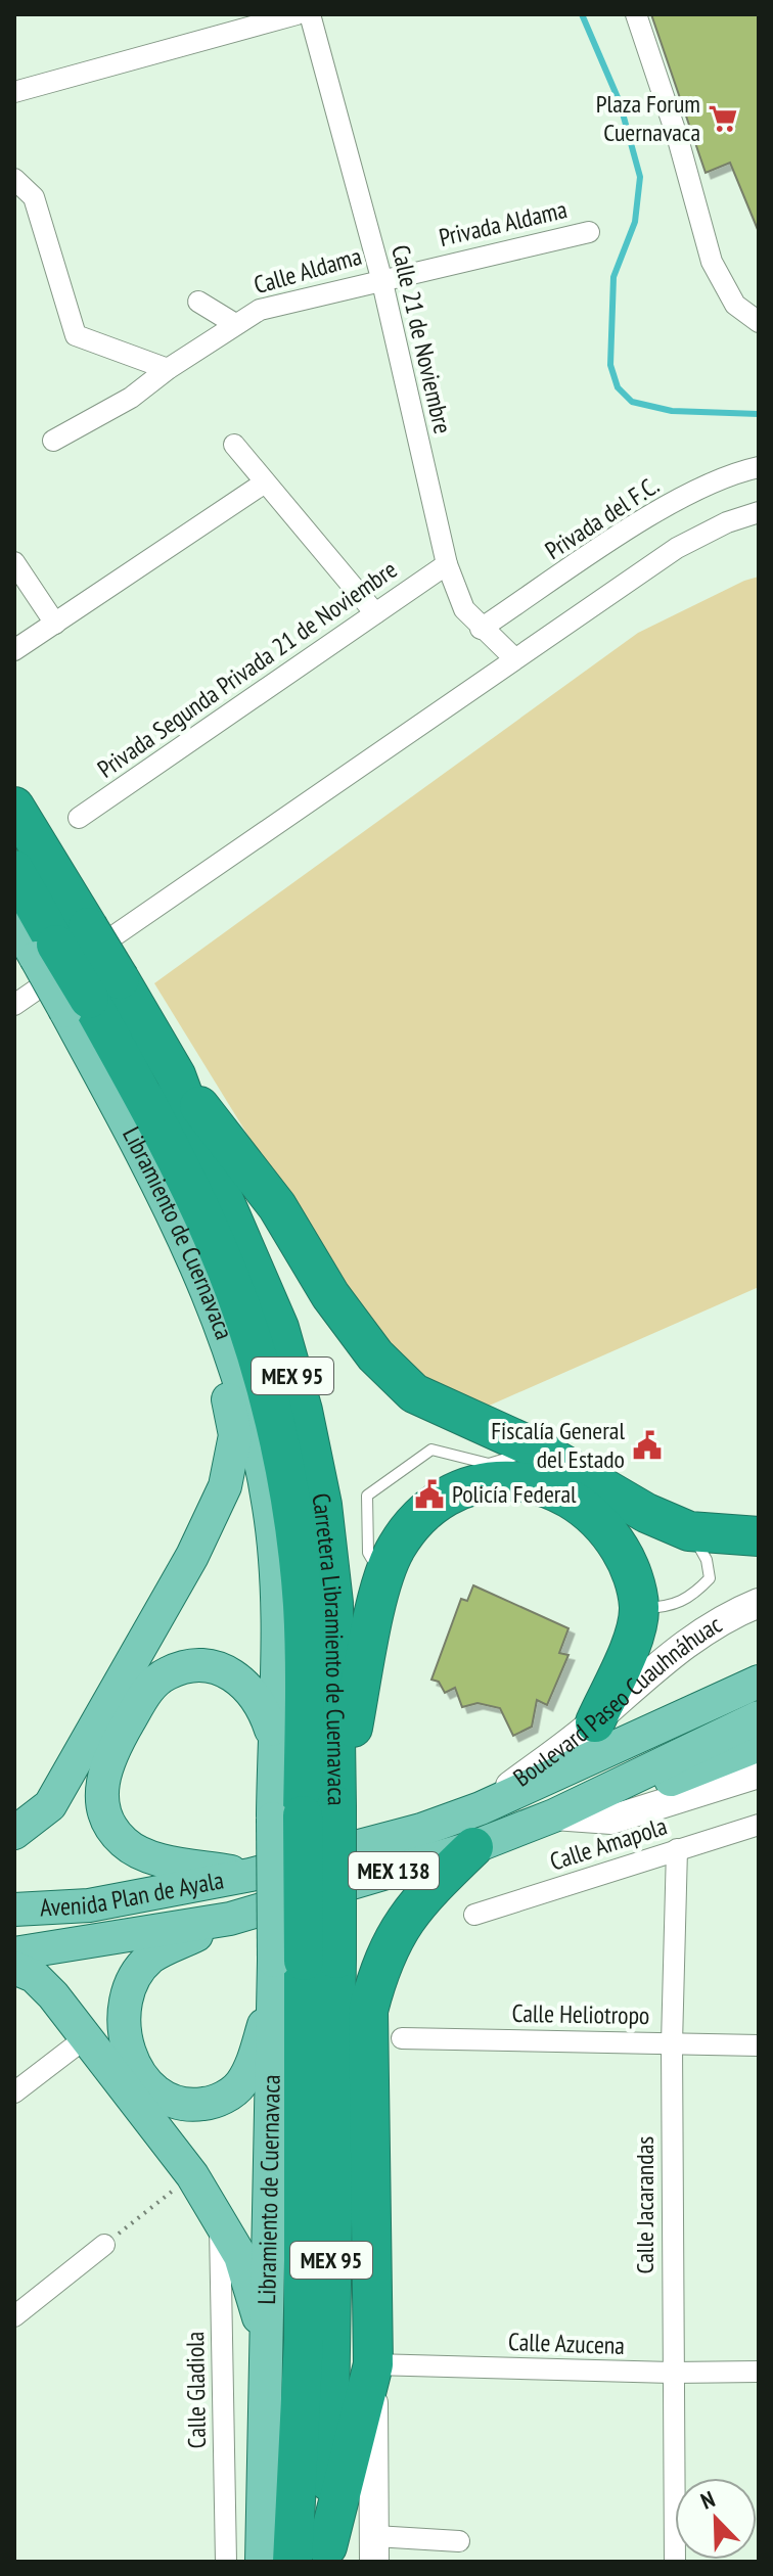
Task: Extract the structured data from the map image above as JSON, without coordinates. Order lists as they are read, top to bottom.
{
  "streets": {
    "highway": ["MEX 95", "Carretera Libramiento de Cuernavaca"],
    "main road": [
      "Libramiento de Cuernavaca",
      "Boulevard Paseo Cuauhnáhuac",
      "MEX 138",
      "Avenida Plan de Ayala"
    ],
    "street": [
      "Privada Aldama",
      "Calle Aldama",
      "Calle 21 de Noviembre",
      "Privada del F.C.",
      "Privada Segunda Privada 21 de Noviembre",
      "Calle Amapola",
      "Calle Heliotropo",
      "Calle Jacarandas",
      "Calle Azucena",
      "Calle Gladiola"
    ]
  },
  "crossings": [
    ["Privada Aldama", "Calle Aldama"],
    ["Privada Aldama", "Calle 21 de Noviembre"],
    ["Calle Aldama", "Calle 21 de Noviembre"],
    ["Calle 21 de Noviembre", "Privada del F.C."],
    ["Calle 21 de Noviembre", "Privada Segunda Privada 21 de Noviembre"],
    ["Libramiento de Cuernavaca", "Carretera Libramiento de Cuernavaca"],
    ["MEX 95", "Carretera Libramiento de Cuernavaca"],
    ["Boulevard Paseo Cuauhnáhuac", "Avenida Plan de Ayala"],
    ["Calle Amapola", "Calle Jacarandas"],
    ["Calle Heliotropo", "Calle Jacarandas"],
    ["Calle Jacarandas", "Calle Azucena"]
  ],
  "places": {
    "supermarket": ["Plaza Forum Cuernavaca"],
    "public building": ["Fiscalía General del Estado", "Policía Federal"]
  },
  "north": "top left"
}
